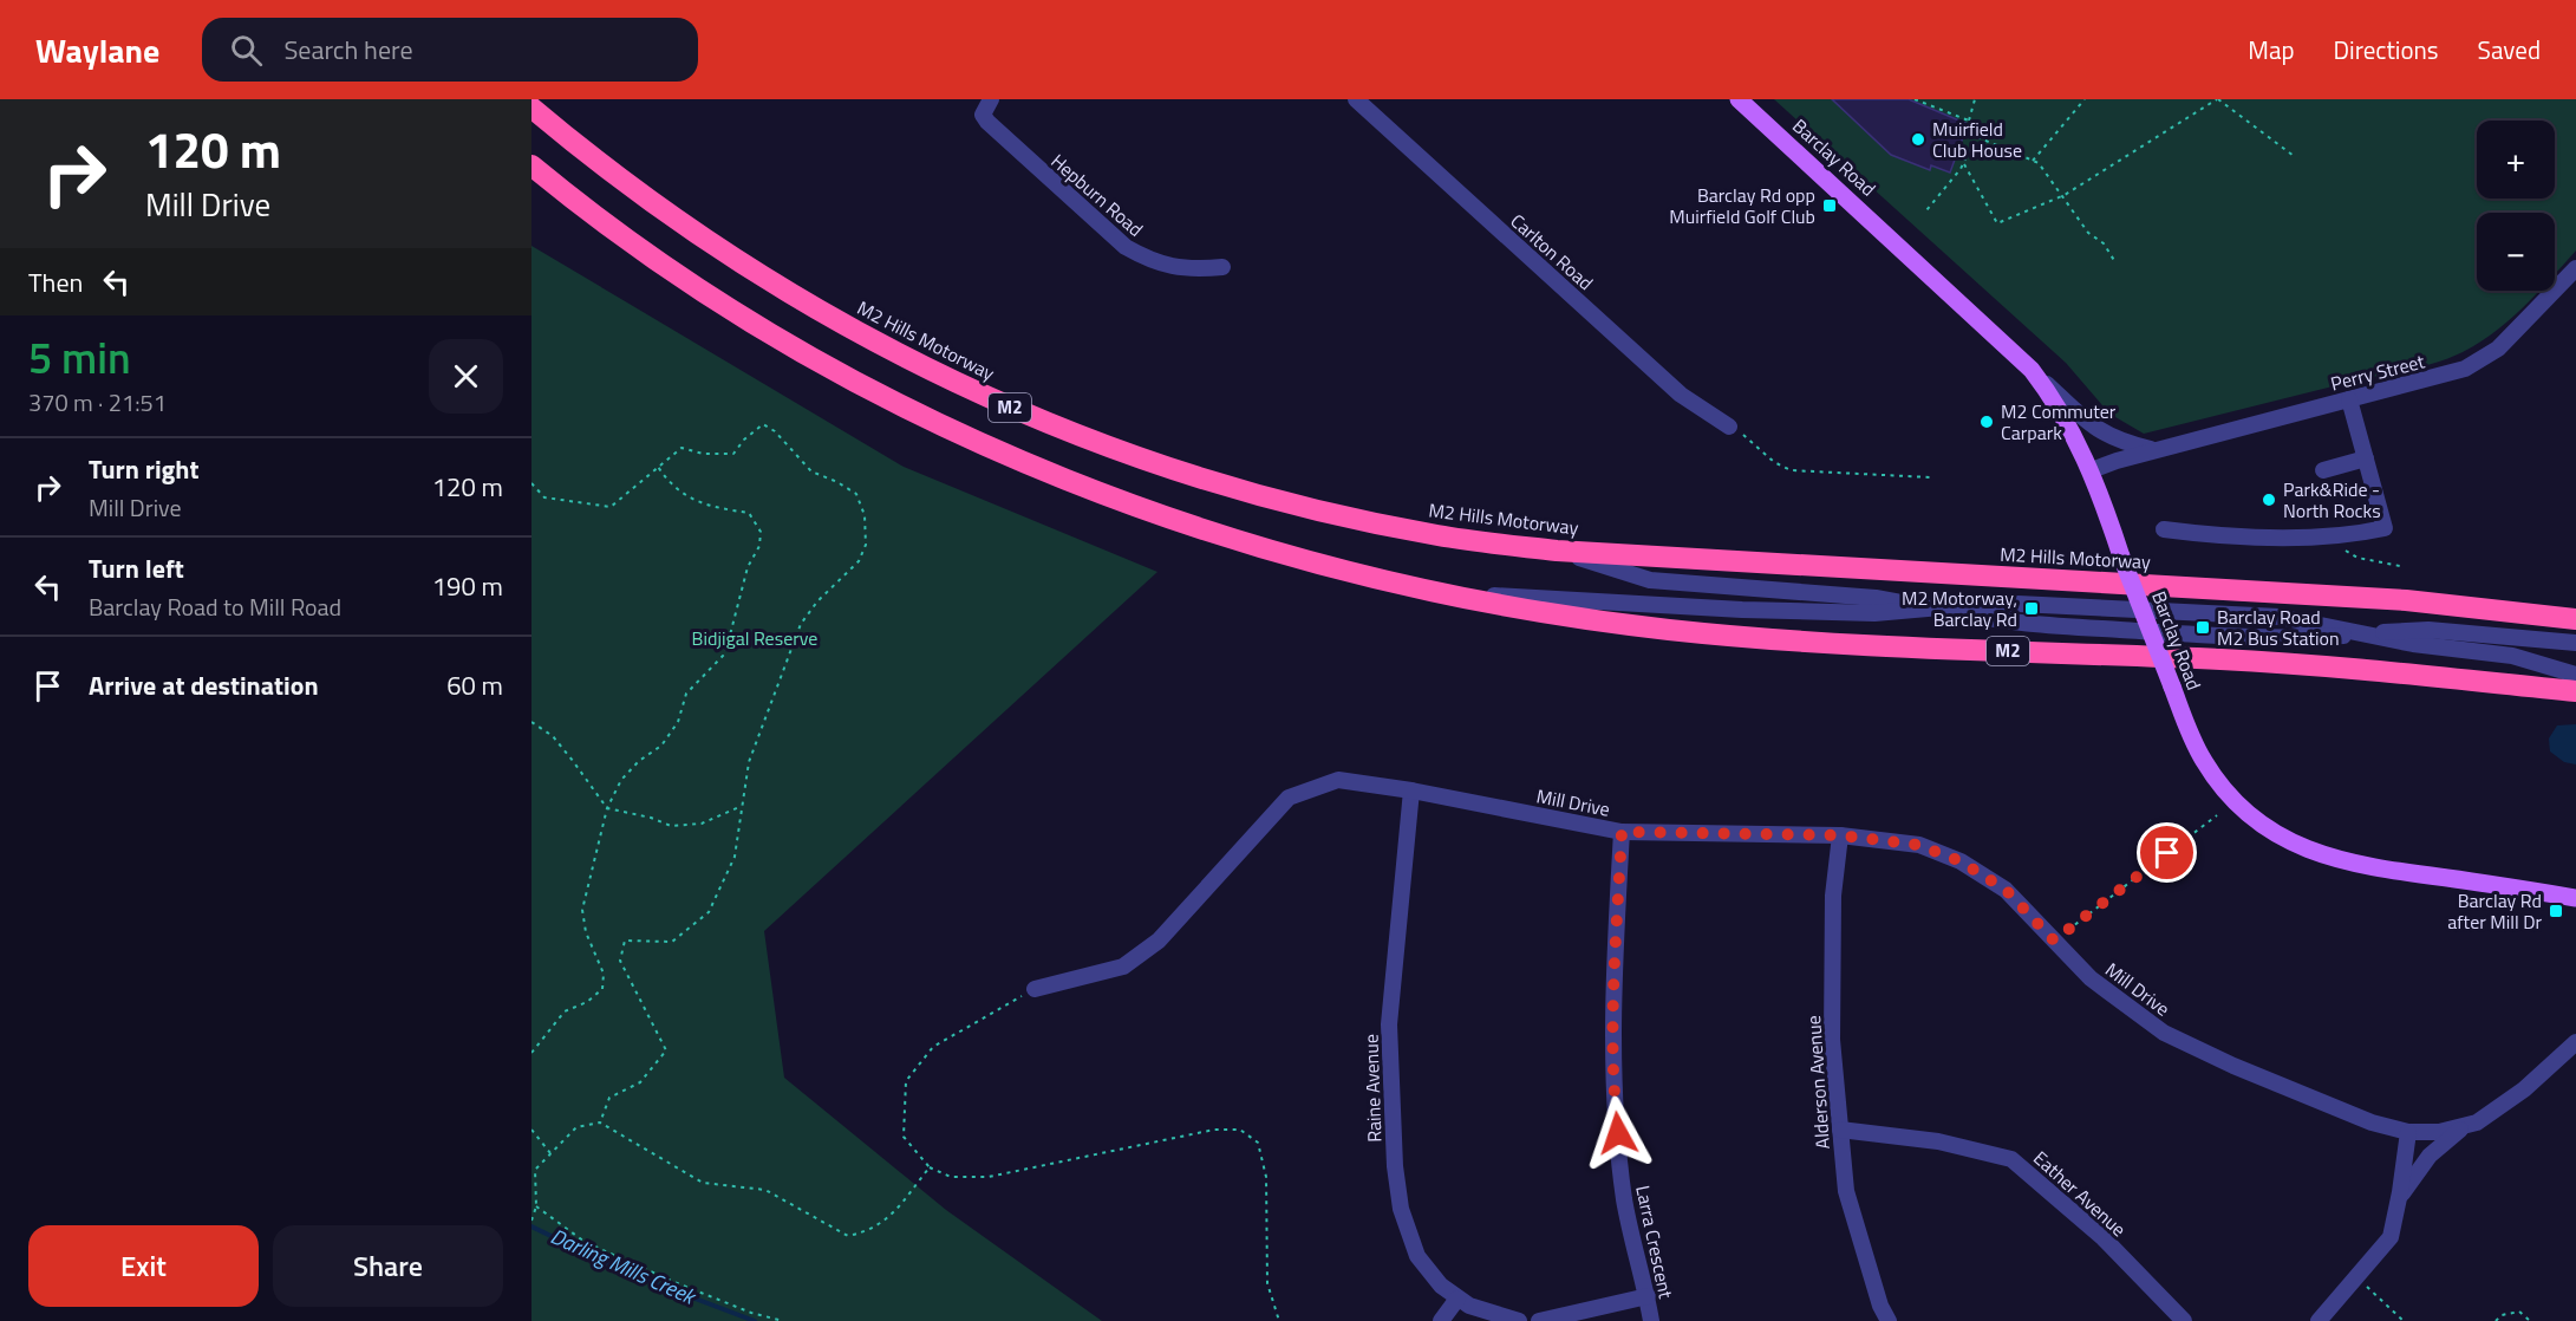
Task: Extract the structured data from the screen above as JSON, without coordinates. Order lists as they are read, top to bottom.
{
  "streets": {
    "highway": ["M2 Hills Motorway", "M2"],
    "main road": ["Barclay Road"],
    "street": [
      "Hepburn Road",
      "Carlton Road",
      "Perry Street",
      "Mill Drive",
      "Alderson Avenue",
      "Raine Avenue",
      "Eather Avenue",
      "Larra Crescent"
    ]
  },
  "crossings": [
    ["Barclay Road", "Perry Street"],
    ["M2 Hills Motorway", "M2"],
    ["Mill Drive", "Alderson Avenue"],
    ["Mill Drive", "Raine Avenue"],
    ["Mill Drive", "Larra Crescent"],
    ["Alderson Avenue", "Eather Avenue"]
  ],
  "water": ["Darling Mills Creek"],
  "parks": ["Bidjigal Reserve"],
  "places": {
    "other": ["Muirfield Club House", "M2 Commuter Carpark", "Park&Ride - North Rocks"],
    "transit": [
      "Barclay Rd opp Muirfield Golf Club",
      "M2 Motorway, Barclay Rd",
      "Barclay Road M2 Bus Station",
      "Barclay Rd after Mill Dr"
    ]
  },
  "page": {
    "header": "Waylane",
    "search": "Search here",
    "nav": ["Map", "Directions", "Saved"],
    "turn": ["120 m", "Mill Drive"],
    "map_buttons": ["+", "−"],
    "then": "Then",
    "heading": ["5 min", "370 m · 21:51"],
    "list": [
      {
        "name": "Turn right",
        "note": "Mill Drive",
        "value": "120 m"
      },
      {
        "name": "Turn left",
        "note": "Barclay Road to Mill Road",
        "value": "190 m"
      },
      {
        "name": "Arrive at destination",
        "value": "60 m"
      }
    ],
    "buttons": ["Exit", "Share"]
  }
}
